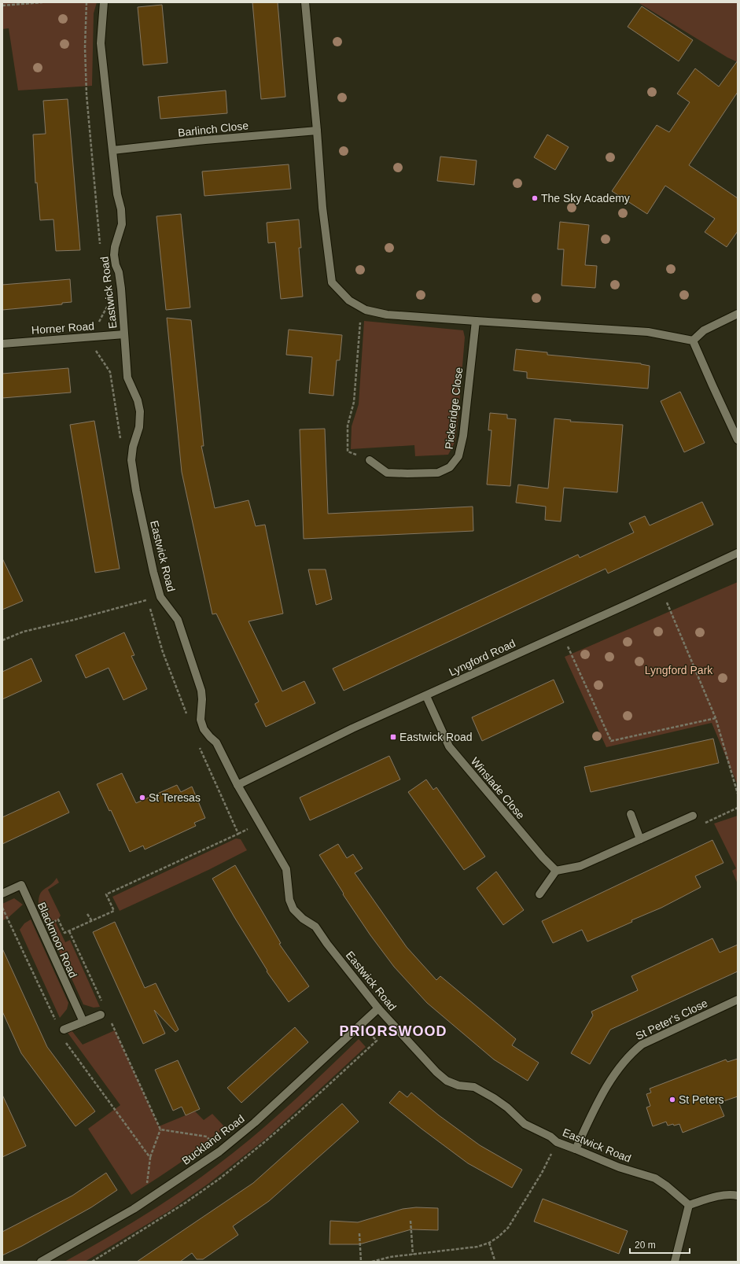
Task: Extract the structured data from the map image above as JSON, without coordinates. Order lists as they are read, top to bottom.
{
  "streets": {
    "street": [
      "Barlinch Close",
      "Eastwick Road",
      "Horner Road",
      "Pickeridge Close",
      "Lyngford Road",
      "Winslade Close",
      "Blackmoor Road",
      "St Peter's Close",
      "Buckland Road"
    ]
  },
  "crossings": [
    ["Barlinch Close", "Eastwick Road"],
    ["Eastwick Road", "Horner Road"],
    ["Eastwick Road", "Lyngford Road"],
    ["Eastwick Road", "St Peter's Close"],
    ["Eastwick Road", "Buckland Road"],
    ["Lyngford Road", "Winslade Close"]
  ],
  "districts": ["PRIORSWOOD"],
  "parks": ["Lyngford Park"],
  "places": {
    "other": ["The Sky Academy", "St Teresas", "St Peters"],
    "transit": ["Eastwick Road"]
  },
  "scale_bar": "20 m"
}
